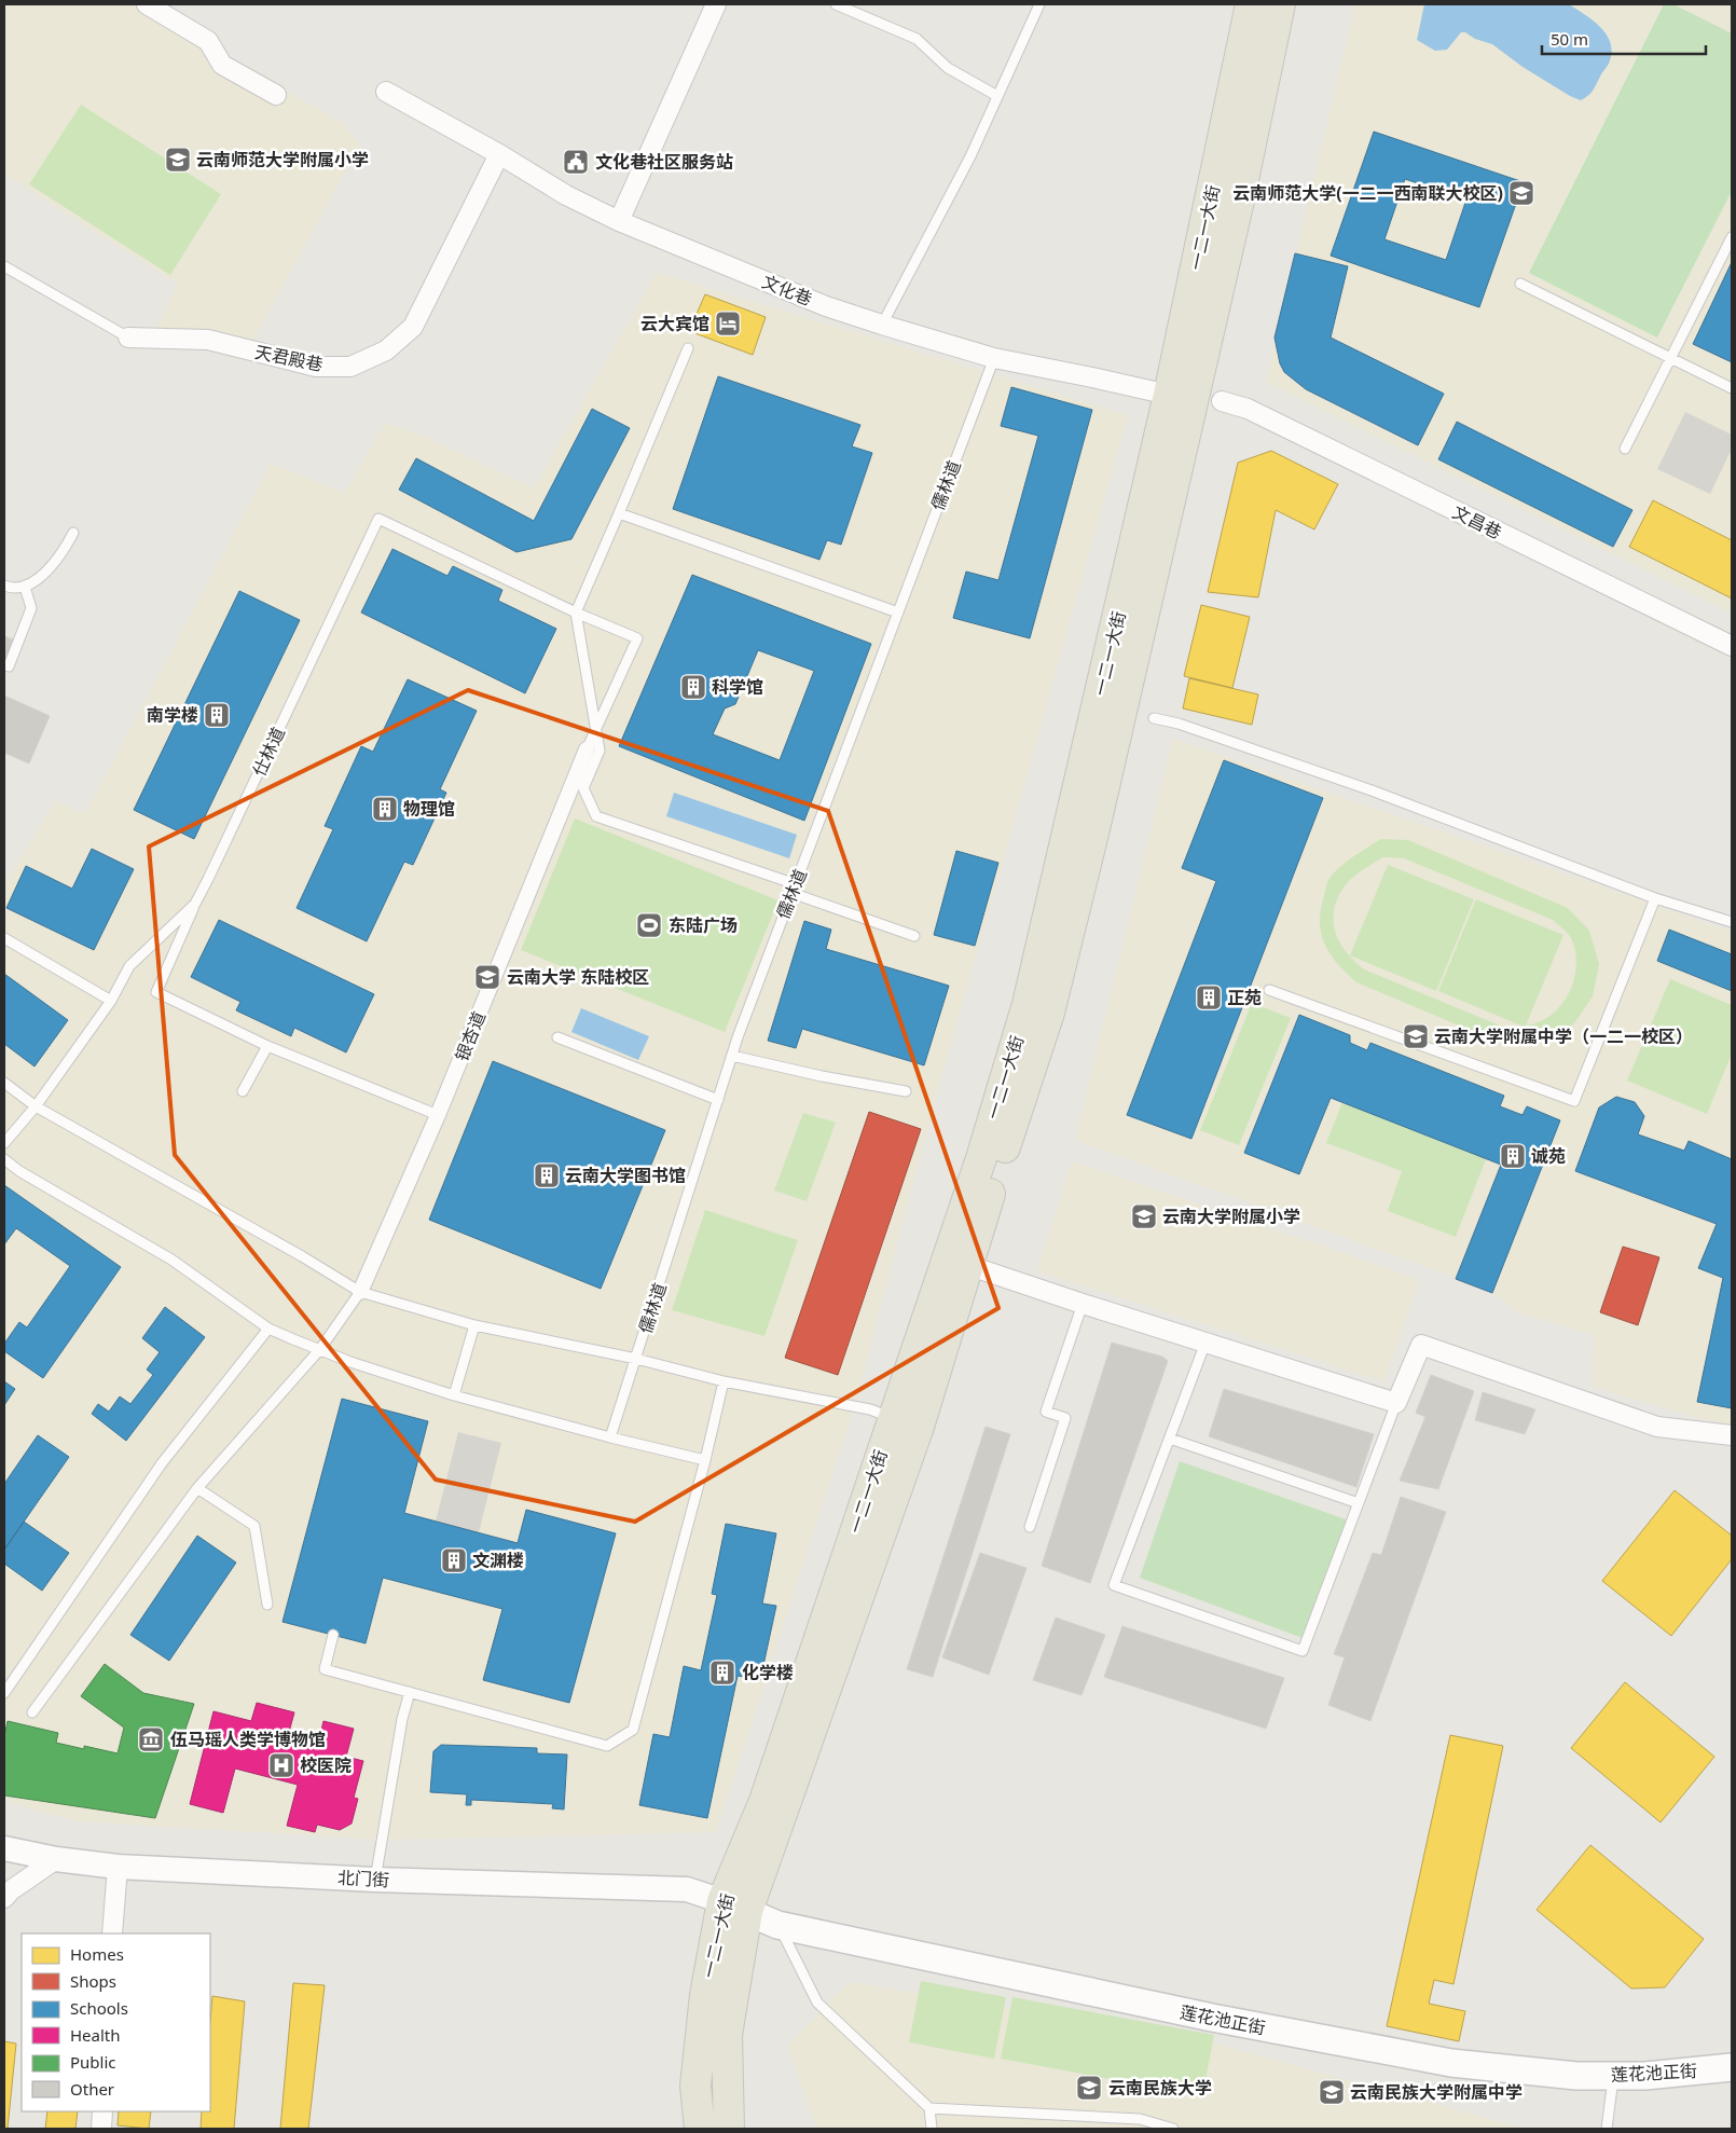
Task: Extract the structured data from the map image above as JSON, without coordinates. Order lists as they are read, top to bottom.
{
  "streets": {
    "main road": ["一二一大街", "莲花池正街"],
    "street": [
      "文化巷",
      "天君殿巷",
      "文昌巷",
      "银杏道",
      "北门街"
    ],
    "lane": ["儒林道", "仕林道"]
  },
  "crossings": [
    ["一二一大街", "文化巷"],
    ["一二一大街", "北门街"],
    ["一二一大街", "莲花池正街"],
    ["文化巷", "儒林道"],
    ["北门街", "莲花池正街"]
  ],
  "places": {
    "school or university": [
      "云南师范大学附属小学",
      "云南师范大学(一二一西南联大校区)",
      "云南大学 东陆校区",
      "云南大学附属中学（一二一校区）",
      "云南大学附属小学",
      "云南民族大学",
      "云南民族大学附属中学"
    ],
    "public building": ["文化巷社区服务站"],
    "hotel": ["云大宾馆"],
    "building": [
      "科学馆",
      "南学楼",
      "物理馆",
      "正苑",
      "诚苑",
      "云南大学图书馆",
      "文渊楼",
      "化学楼"
    ],
    "sports": ["东陆广场"],
    "museum": ["伍马瑶人类学博物馆"],
    "hospital": ["校医院"]
  },
  "legend": [
    "Homes",
    "Shops",
    "Schools",
    "Health",
    "Public",
    "Other"
  ],
  "scale_bar": "50 m"
}
